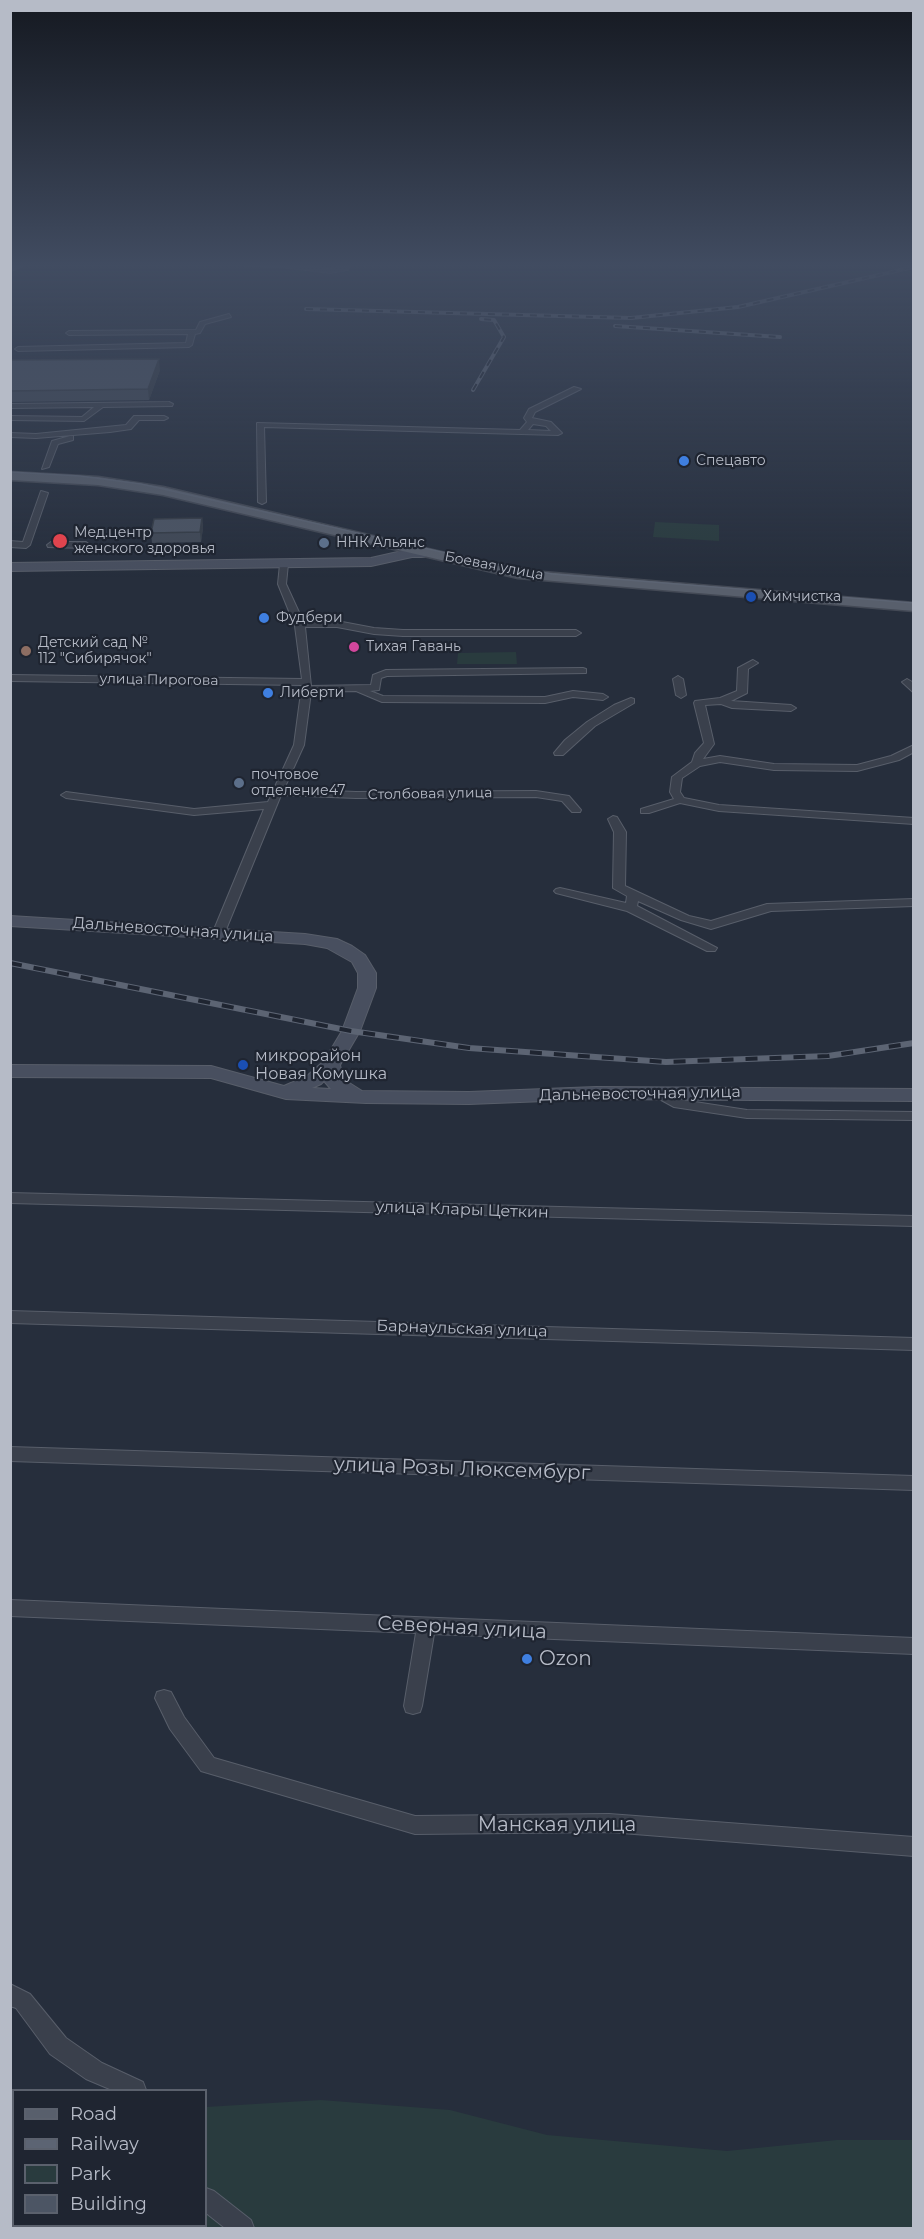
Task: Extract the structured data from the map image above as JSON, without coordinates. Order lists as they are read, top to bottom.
{
  "streets": {
    "main road": ["Боевая улица"],
    "street": [
      "улица Пирогова",
      "Столбовая улица",
      "Дальневосточная улица",
      "улица Клары Цеткин",
      "Барнаульская улица",
      "улица Розы Люксембург",
      "Северная улица",
      "Манская улица"
    ]
  },
  "places": [
    "Спецавто",
    "Мед.центр женского здоровья",
    "ННК Альянс",
    "Химчистка",
    "Фудбери",
    "Тихая Гавань",
    "Детский сад № 112 \"Сибирячок\"",
    "Либерти",
    "почтовое отделение47",
    "микрорайон Новая Комушка",
    "Ozon"
  ],
  "legend": [
    "Road",
    "Railway",
    "Park",
    "Building"
  ]
}
